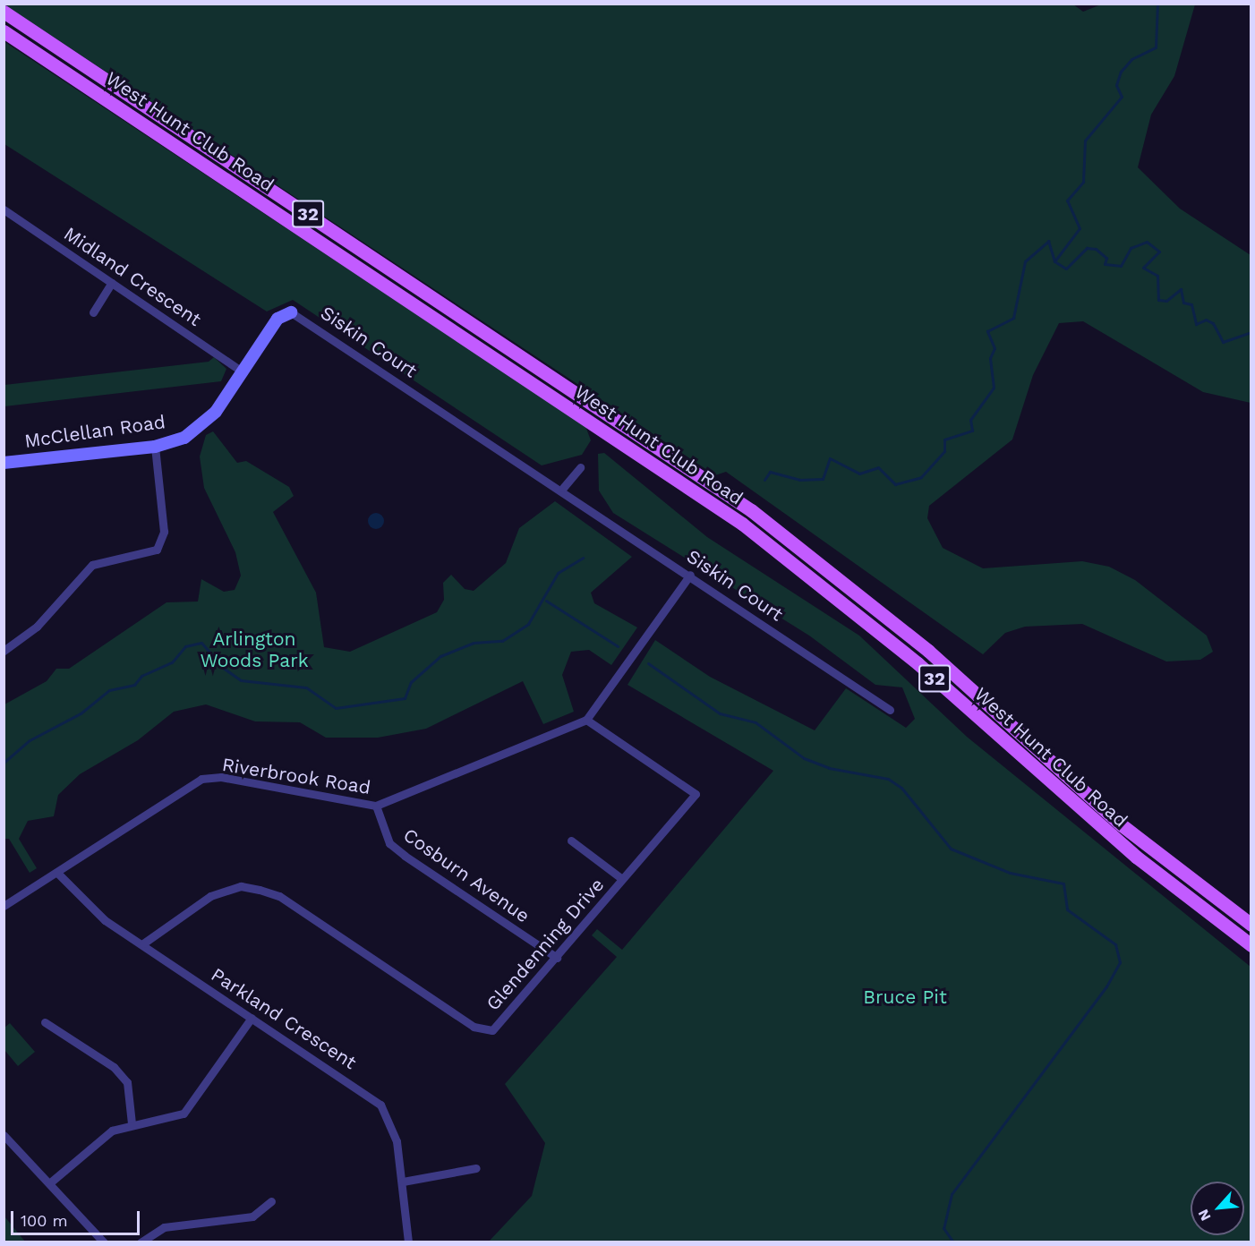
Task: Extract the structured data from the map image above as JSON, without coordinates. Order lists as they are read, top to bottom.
{
  "streets": {
    "main road": ["West Hunt Club Road", "32"],
    "street": [
      "Midland Crescent",
      "Siskin Court",
      "McClellan Road",
      "Riverbrook Road",
      "Cosburn Avenue",
      "Glendenning Drive",
      "Parkland Crescent"
    ]
  },
  "crossings": [
    ["Midland Crescent", "McClellan Road"],
    ["Siskin Court", "McClellan Road"],
    ["Riverbrook Road", "Cosburn Avenue"],
    ["Riverbrook Road", "Glendenning Drive"],
    ["Riverbrook Road", "Parkland Crescent"],
    ["Cosburn Avenue", "Glendenning Drive"],
    ["Glendenning Drive", "Parkland Crescent"]
  ],
  "parks": ["Arlington Woods Park", "Bruce Pit"],
  "scale_bar": "100 m",
  "north": "bottom left"
}
